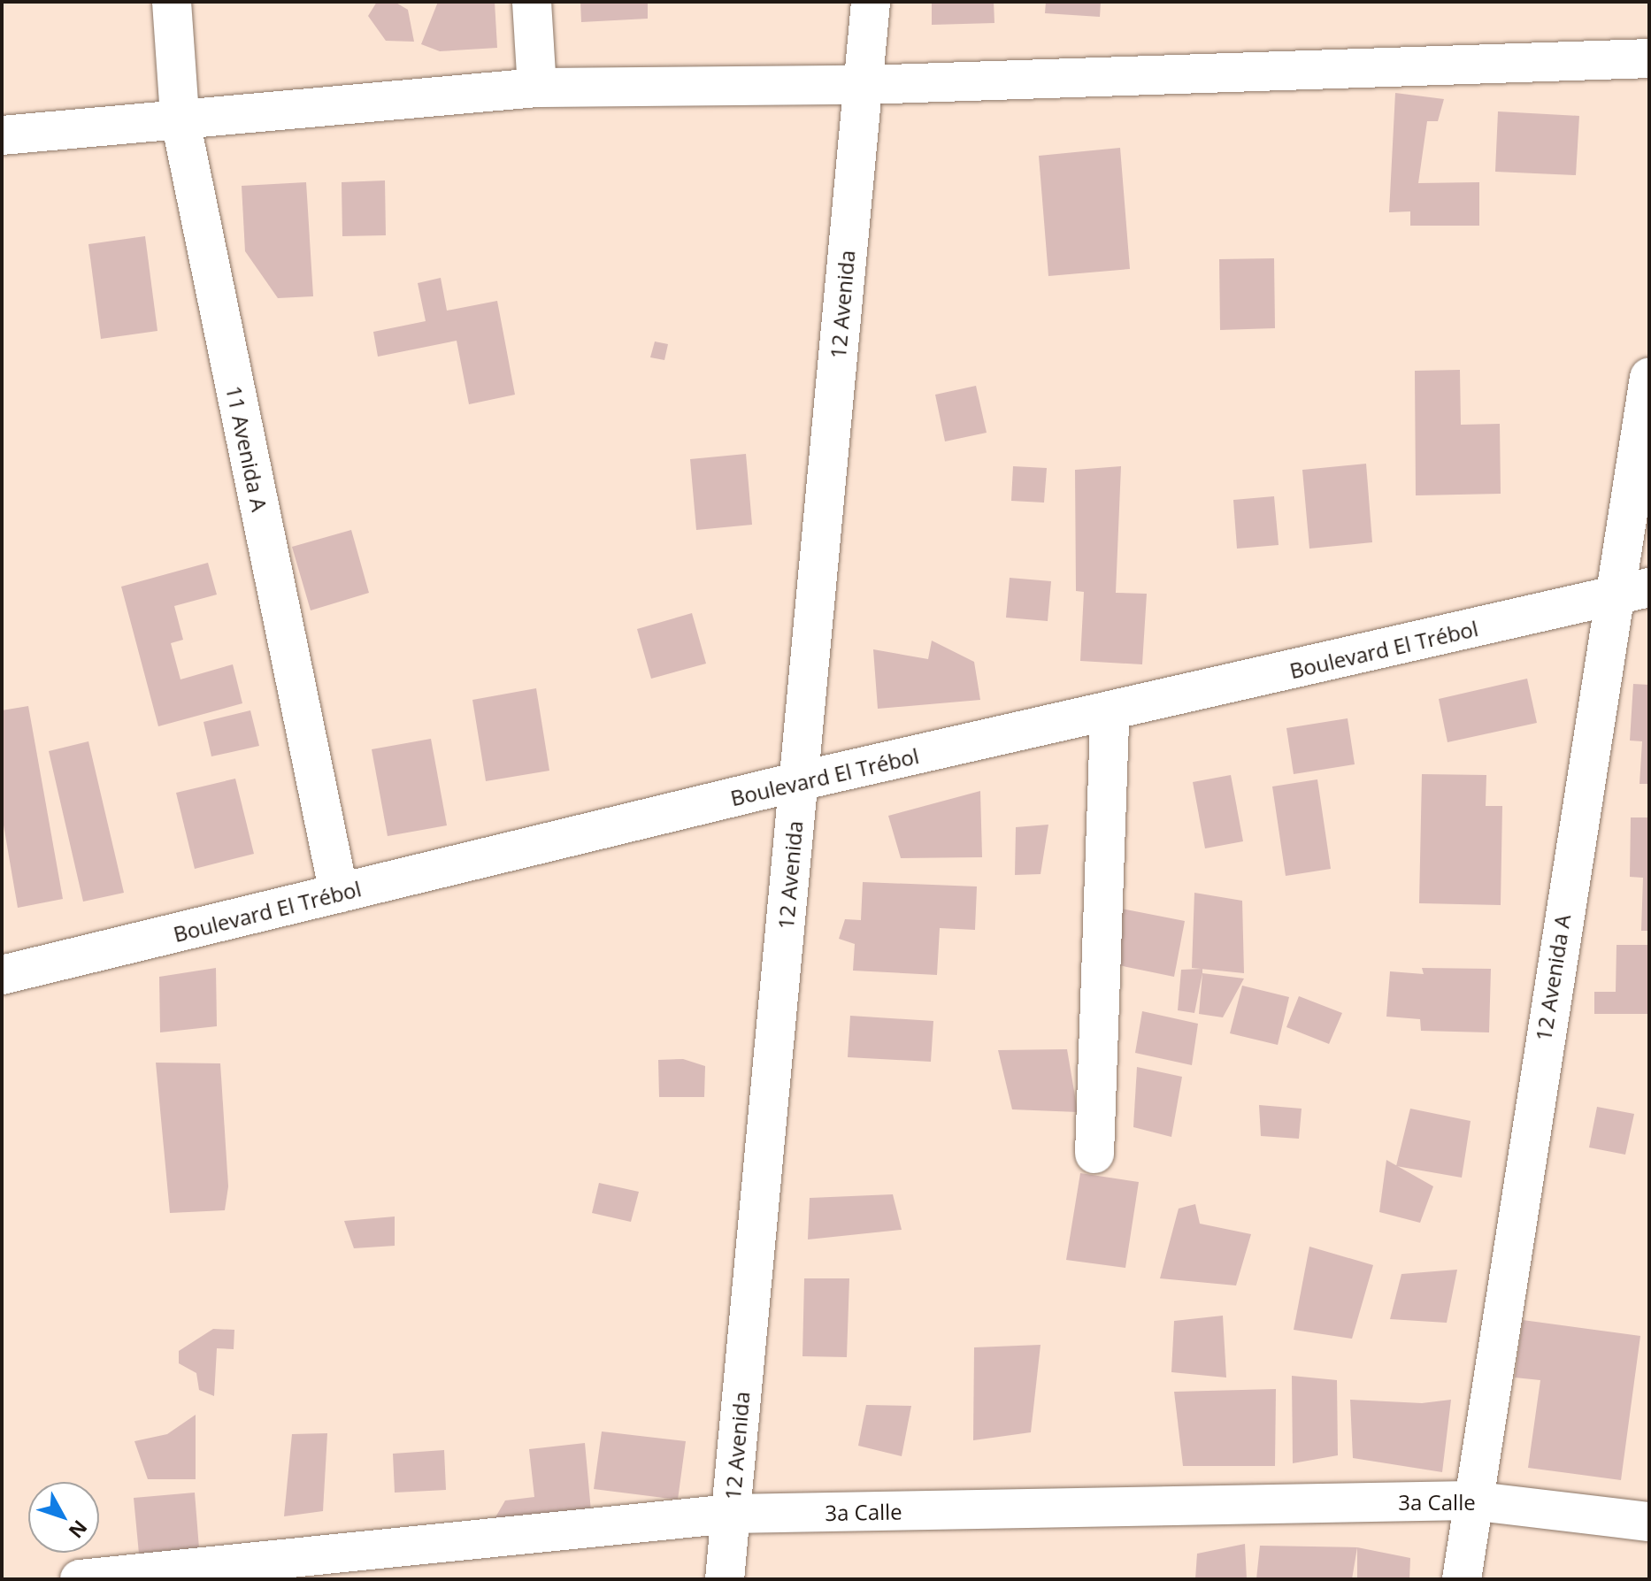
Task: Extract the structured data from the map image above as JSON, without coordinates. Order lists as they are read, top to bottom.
{
  "streets": {
    "street": [
      "12 Avenida",
      "11 Avenida A",
      "Boulevard El Trébol",
      "12 Avenida A",
      "3a Calle"
    ]
  },
  "crossings": [
    ["12 Avenida", "Boulevard El Trébol"],
    ["12 Avenida", "3a Calle"],
    ["11 Avenida A", "Boulevard El Trébol"],
    ["Boulevard El Trébol", "12 Avenida A"],
    ["12 Avenida A", "3a Calle"]
  ],
  "north": "bottom right"
}
